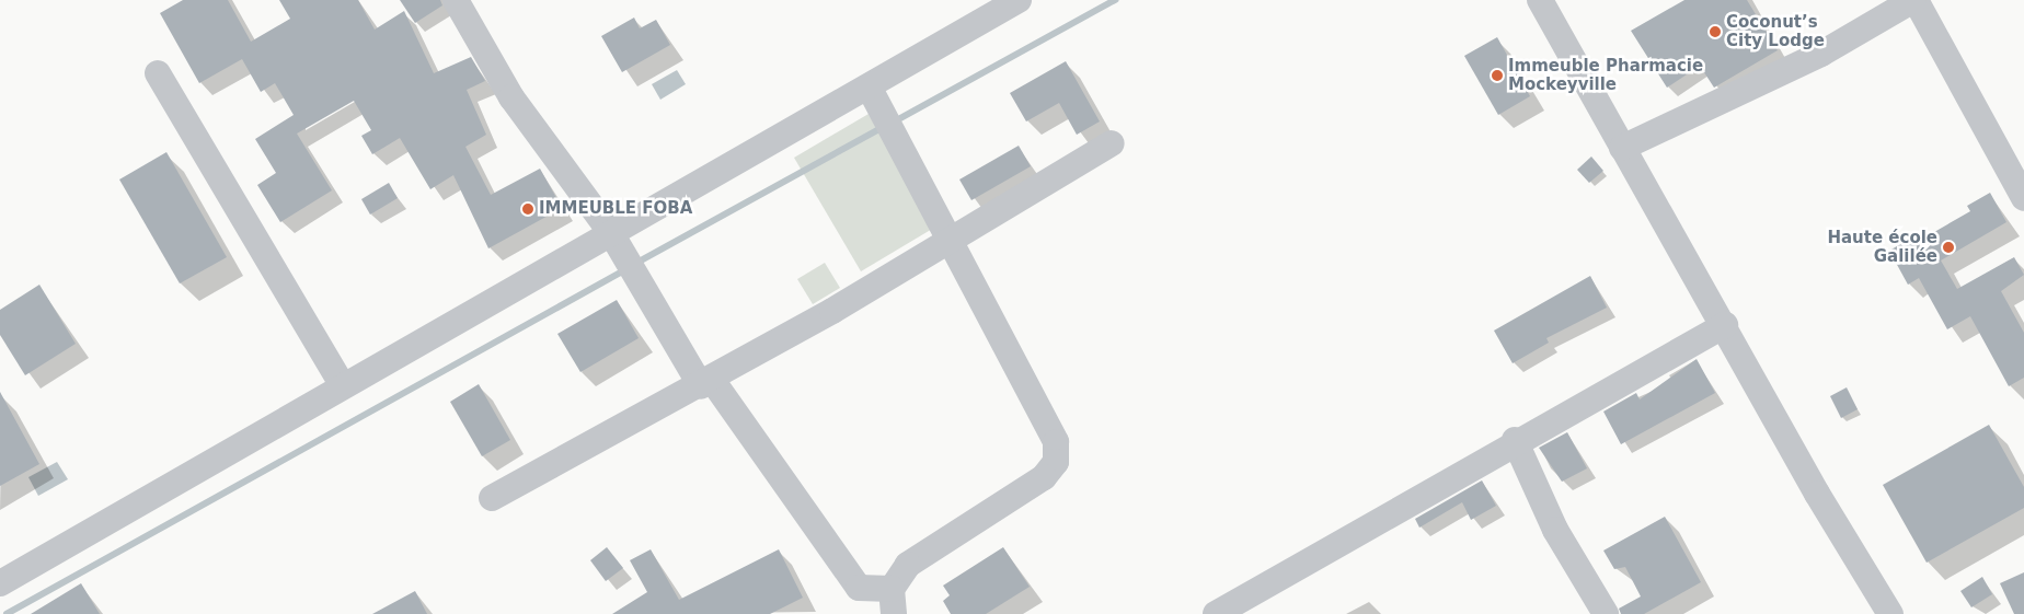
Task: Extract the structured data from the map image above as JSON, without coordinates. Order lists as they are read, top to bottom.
{
  "places": [
    "Coconut’s City Lodge",
    "Immeuble Pharmacie Mockeyville",
    "IMMEUBLE FOBA",
    "Haute école Galilée"
  ]
}
